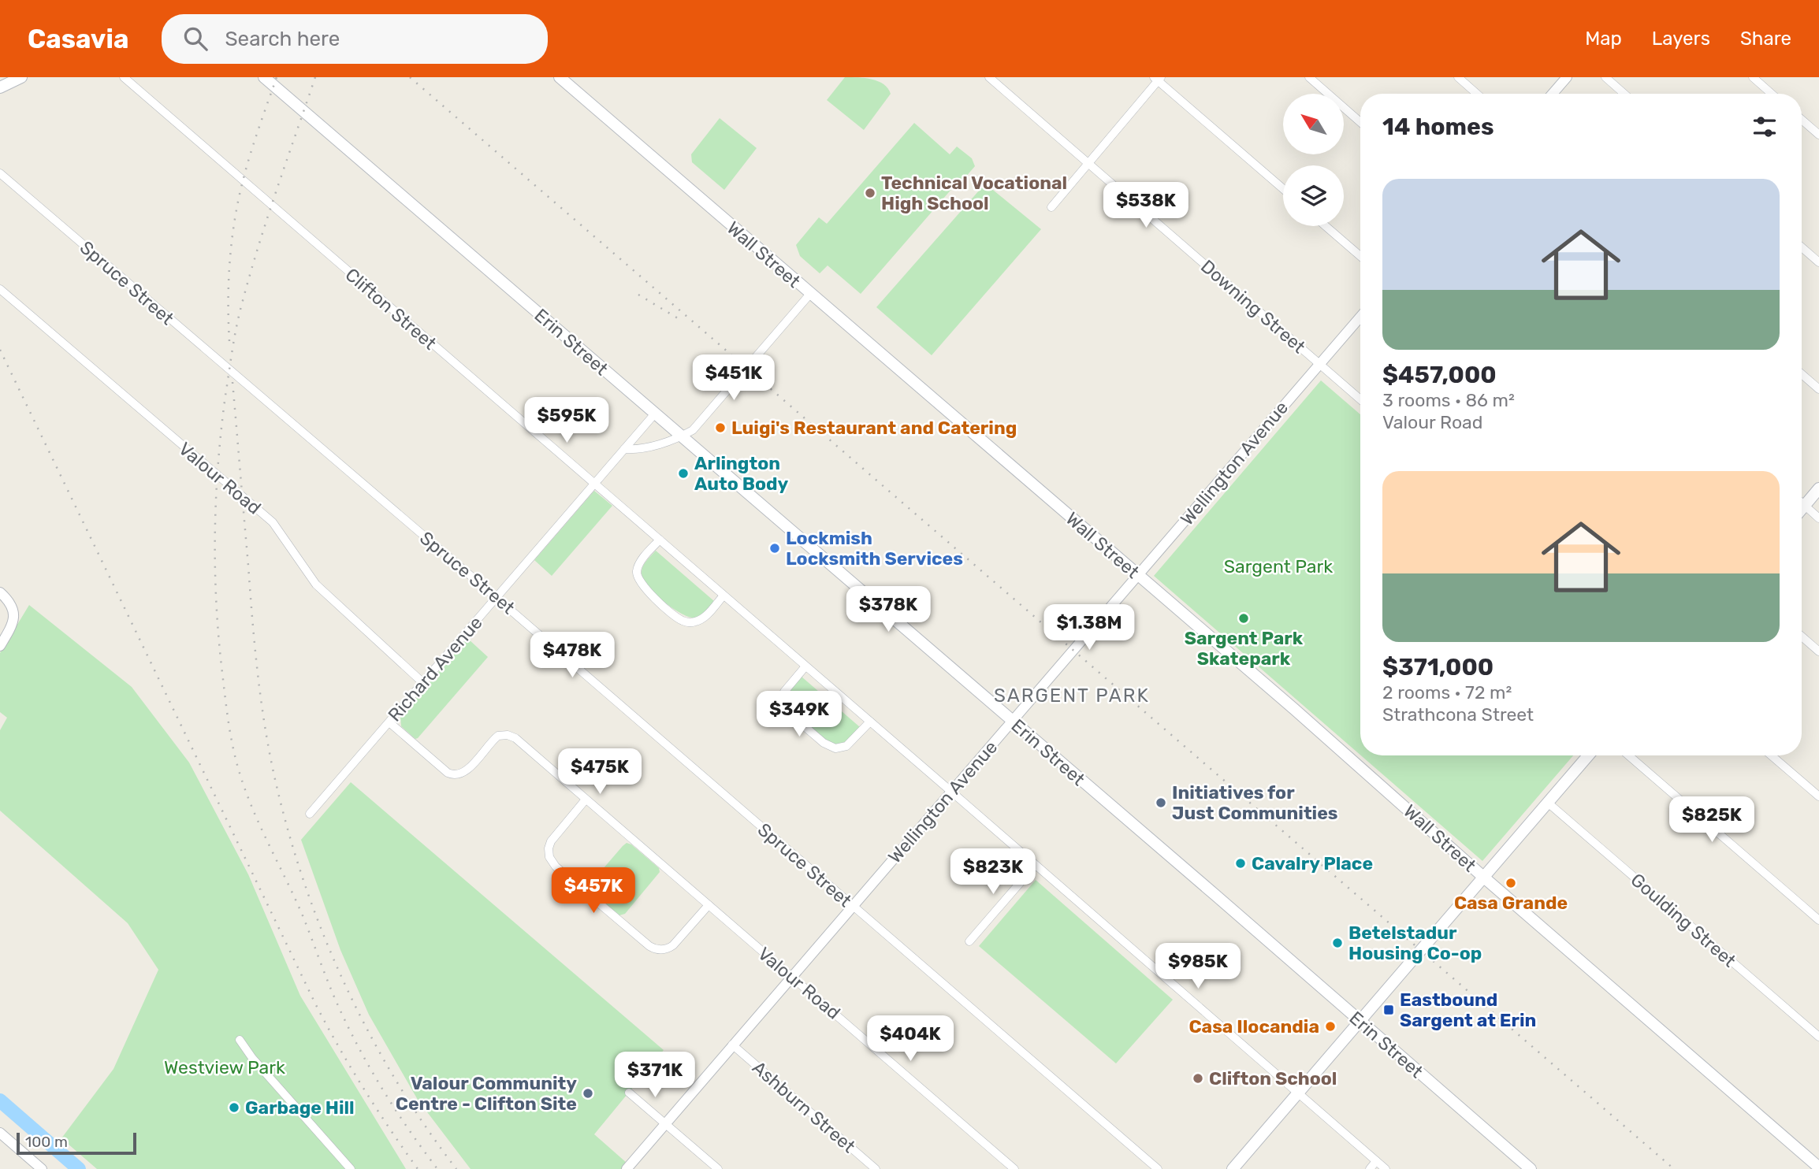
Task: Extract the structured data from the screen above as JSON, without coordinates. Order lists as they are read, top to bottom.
{
  "streets": {
    "main road": ["Wall Street", "Erin Street"],
    "street": [
      "Spruce Street",
      "Downing Street",
      "Clifton Street",
      "Wellington Avenue",
      "Valour Road",
      "Richard Avenue",
      "Goulding Street",
      "Ashburn Street"
    ]
  },
  "crossings": [
    ["Wall Street", "Wellington Avenue"],
    ["Spruce Street", "Wellington Avenue"],
    ["Spruce Street", "Richard Avenue"],
    ["Downing Street", "Wellington Avenue"],
    ["Clifton Street", "Wellington Avenue"],
    ["Clifton Street", "Richard Avenue"],
    ["Erin Street", "Wellington Avenue"],
    ["Erin Street", "Richard Avenue"],
    ["Wellington Avenue", "Valour Road"],
    ["Wellington Avenue", "Ashburn Street"],
    ["Valour Road", "Richard Avenue"]
  ],
  "districts": ["SARGENT PARK"],
  "parks": ["Sargent Park", "Westview Park"],
  "places": {
    "other": [
      "Technical Vocational High School",
      "Luigi's Restaurant and Catering",
      "Arlington Auto Body",
      "Lockmish Locksmith Services",
      "Sargent Park Skatepark",
      "Initiatives for Just Communities",
      "Cavalry Place",
      "Casa Grande",
      "Betelstadur Housing Co-op",
      "Casa Ilocandia",
      "Clifton School",
      "Valour Community Centre - Clifton Site",
      "Garbage Hill"
    ],
    "transit": ["Eastbound Sargent at Erin"]
  },
  "scale_bar": "100 m",
  "north": "top left",
  "page": {
    "header": "Casavia",
    "search": "Search here",
    "nav": ["Map", "Layers", "Share"],
    "heading": "14 homes",
    "list": [
      {
        "name": "$457,000",
        "note": "3 rooms · 86 m² · Valour Road"
      },
      {
        "name": "$371,000",
        "note": "2 rooms · 72 m² · Strathcona Street"
      }
    ],
    "price": [
      "$538K",
      "$451K",
      "$595K",
      "$378K",
      "$1.38M",
      "$478K",
      "$349K",
      "$475K",
      "$825K",
      "$823K",
      "$457K",
      "$985K",
      "$404K",
      "$371K"
    ],
    "scale": "100 m"
  }
}
